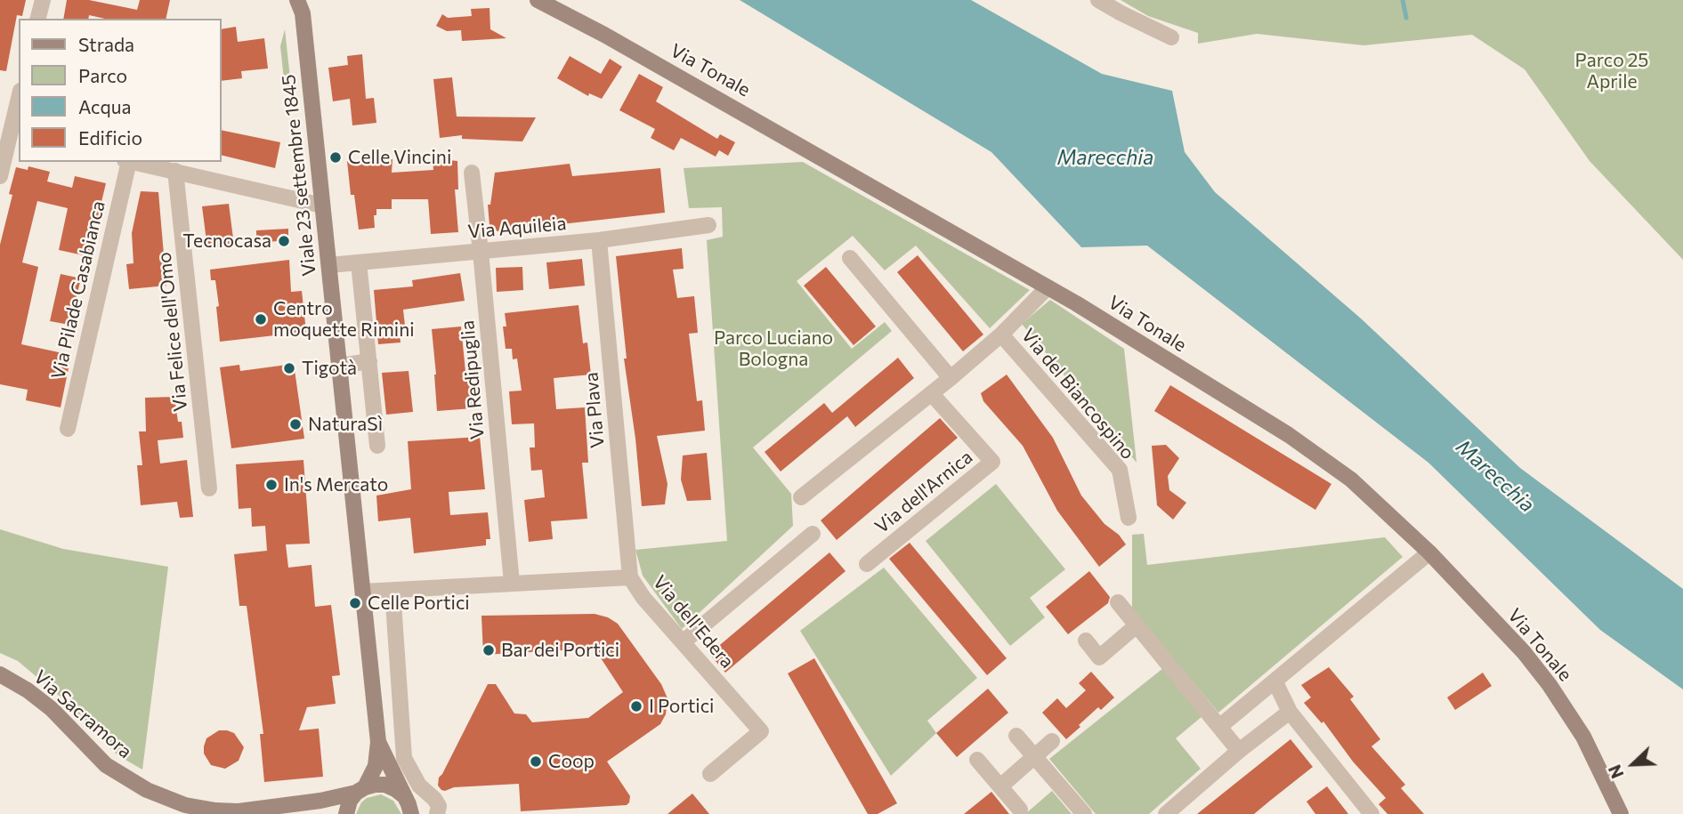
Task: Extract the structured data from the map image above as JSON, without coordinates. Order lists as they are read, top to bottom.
{
  "streets": {
    "street": [
      "Via Tonale",
      "Viale 23 settembre 1845",
      "Via Aquileia",
      "Via Pilade Casabianca",
      "Via Felice dell'Omo",
      "Via Redipuglia",
      "Via del Biancospino",
      "Via Plava",
      "Via dell'Arnica",
      "Via dell'Edera",
      "Via Sacramora"
    ]
  },
  "crossings": [
    ["Via Tonale", "Via del Biancospino"],
    ["Viale 23 settembre 1845", "Via Aquileia"],
    ["Viale 23 settembre 1845", "Via dell'Edera"],
    ["Viale 23 settembre 1845", "Via Sacramora"],
    ["Via Aquileia", "Via Redipuglia"],
    ["Via Aquileia", "Via Plava"],
    ["Via Redipuglia", "Via dell'Edera"],
    ["Via del Biancospino", "Via dell'Arnica"],
    ["Via Plava", "Via dell'Edera"]
  ],
  "water": ["Marecchia"],
  "parks": ["Parco 25 Aprile", "Parco Luciano Bologna"],
  "places": [
    "Celle Vincini",
    "Tecnocasa",
    "Centro moquette Rimini",
    "Tigotà",
    "NaturaSì",
    "In's Mercato",
    "Celle Portici",
    "Bar dei Portici",
    "I Portici",
    "Coop"
  ],
  "legend": [
    "Strada",
    "Parco",
    "Acqua",
    "Edificio"
  ],
  "north": "bottom left"
}
